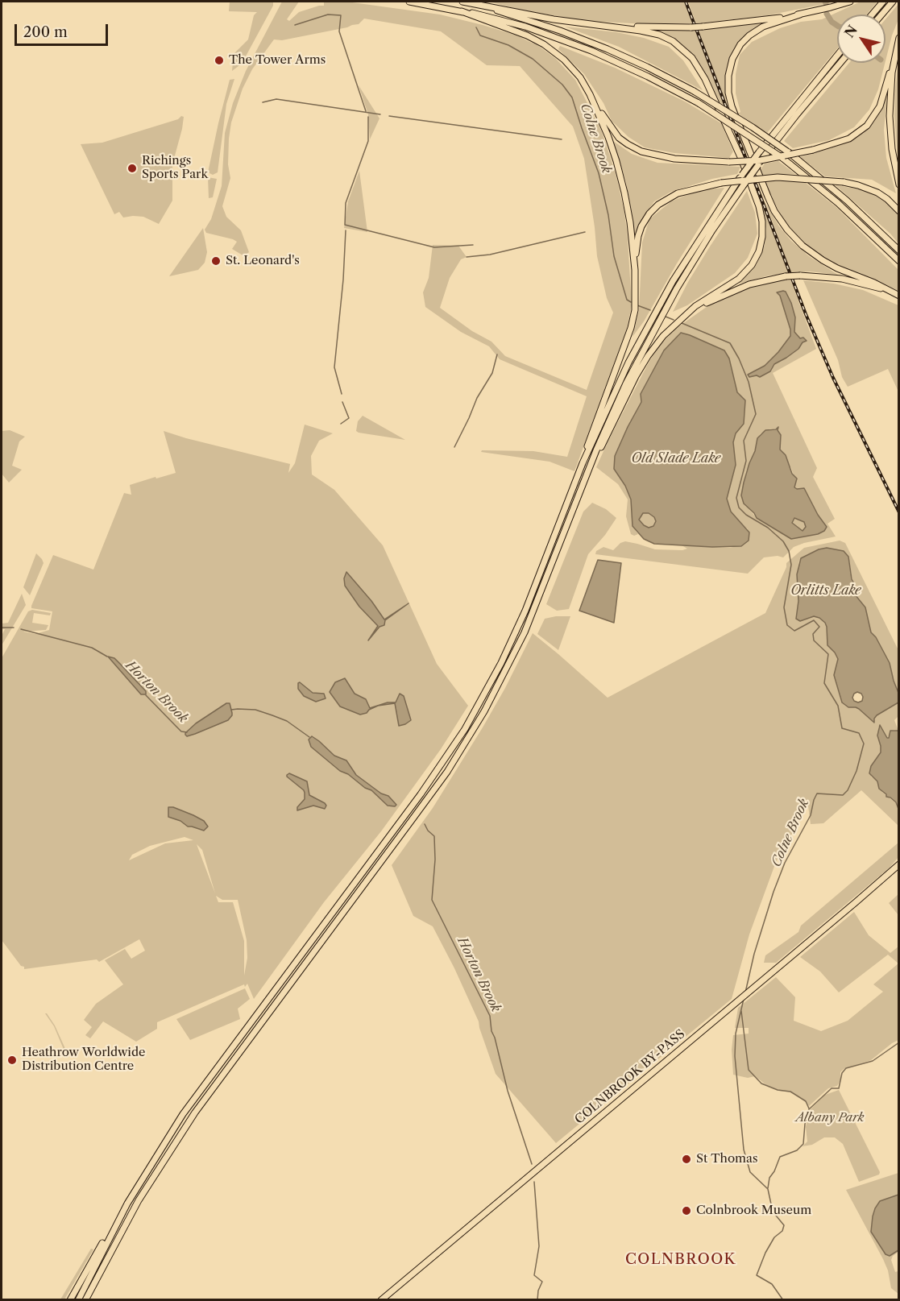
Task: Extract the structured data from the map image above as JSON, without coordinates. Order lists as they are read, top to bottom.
{
  "streets": {
    "highway": ["COLNBROOK BY-PASS"]
  },
  "districts": ["COLNBROOK"],
  "water": [
    "Colne Brook",
    "Old Slade Lake",
    "Orlitts Lake",
    "Horton Brook"
  ],
  "parks": ["Albany Park"],
  "places": [
    "The Tower Arms",
    "Richings Sports Park",
    "St. Leonard's",
    "Heathrow Worldwide Distribution Centre",
    "St Thomas",
    "Colnbrook Museum"
  ],
  "scale_bar": "200 m",
  "north": "top left"
}
